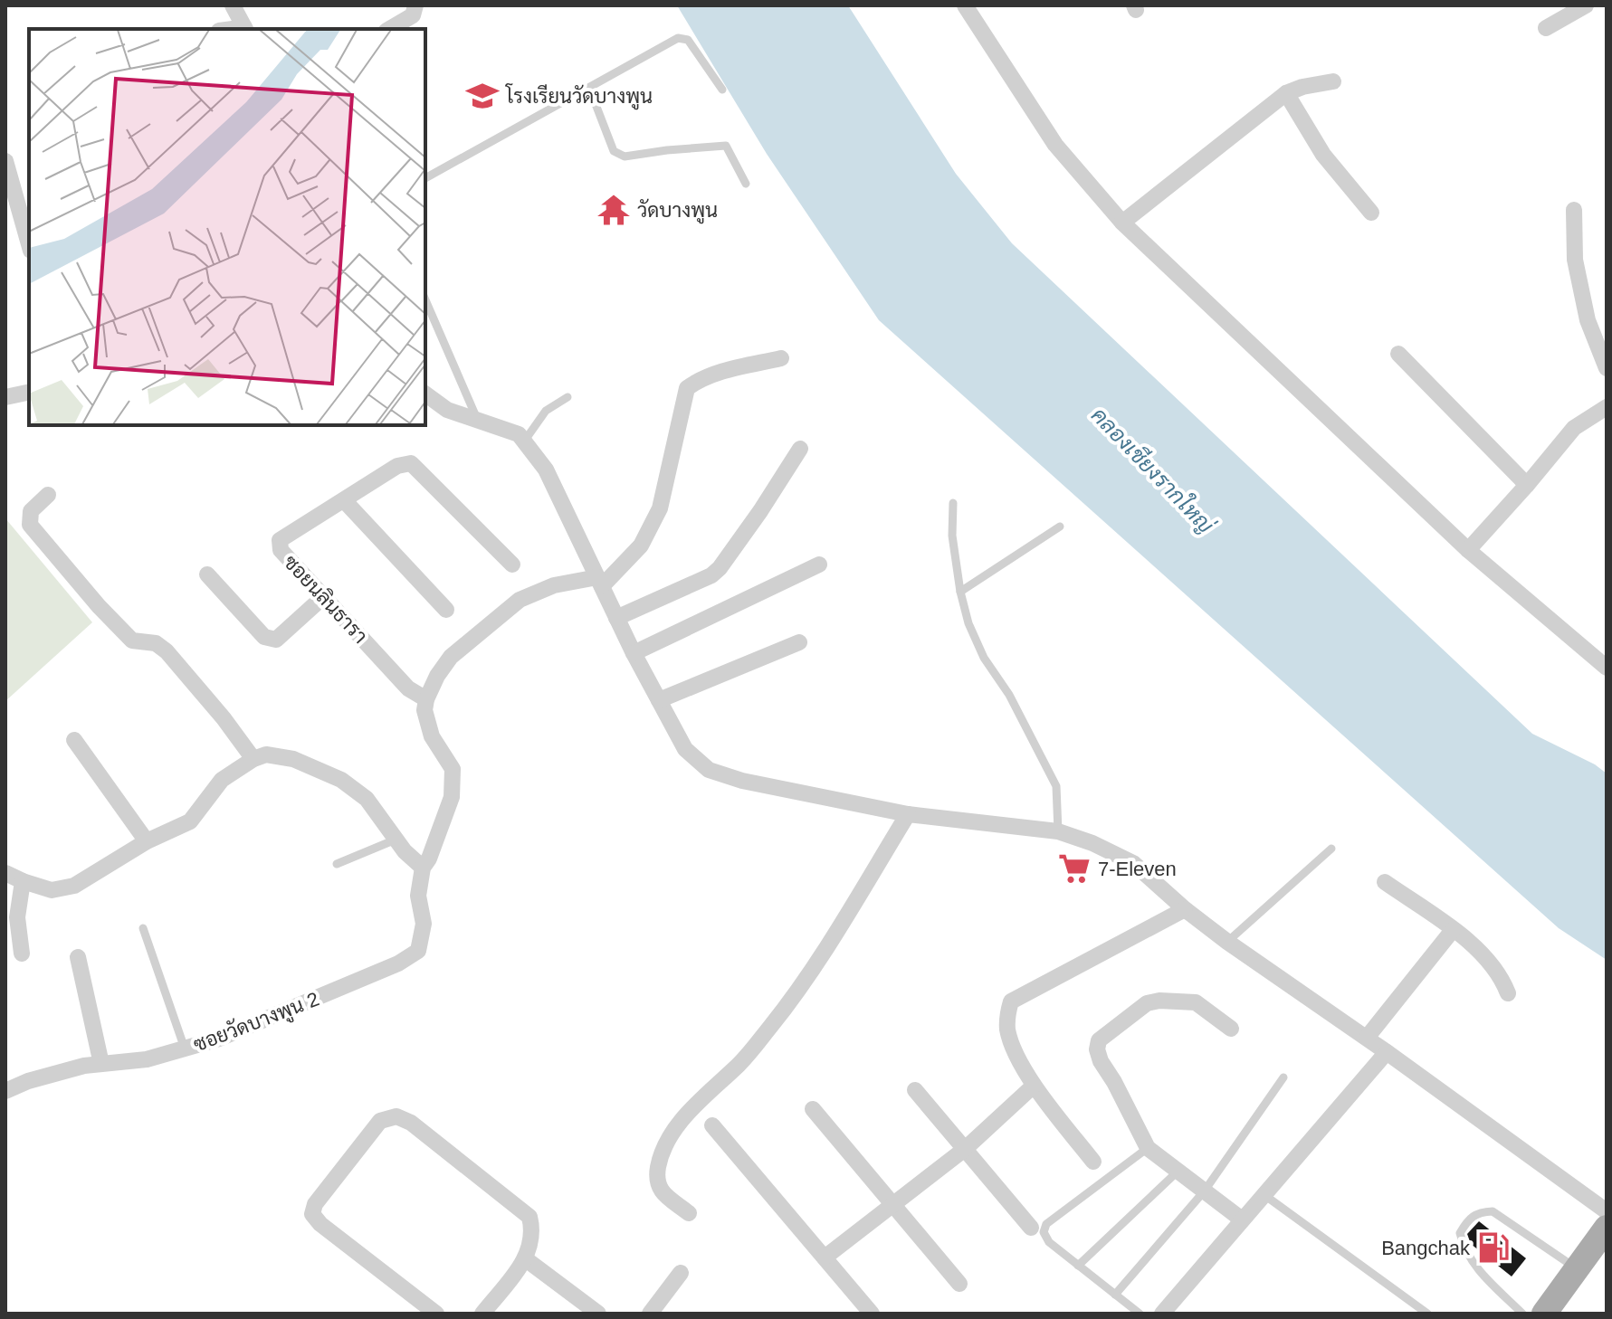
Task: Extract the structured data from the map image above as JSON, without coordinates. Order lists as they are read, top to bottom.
{
  "streets": {
    "street": ["ซอยนลินธารา", "ซอยวัดบางพูน 2"]
  },
  "crossings": [
    ["ซอยนลินธารา", "ซอยวัดบางพูน 2"]
  ],
  "water": ["คลองเชียงรากใหญ่"],
  "places": {
    "school or university": ["โรงเรียนวัดบางพูน"],
    "temple": ["วัดบางพูน"],
    "supermarket": ["7-Eleven"],
    "fuel station": ["Bangchak"]
  }
}
